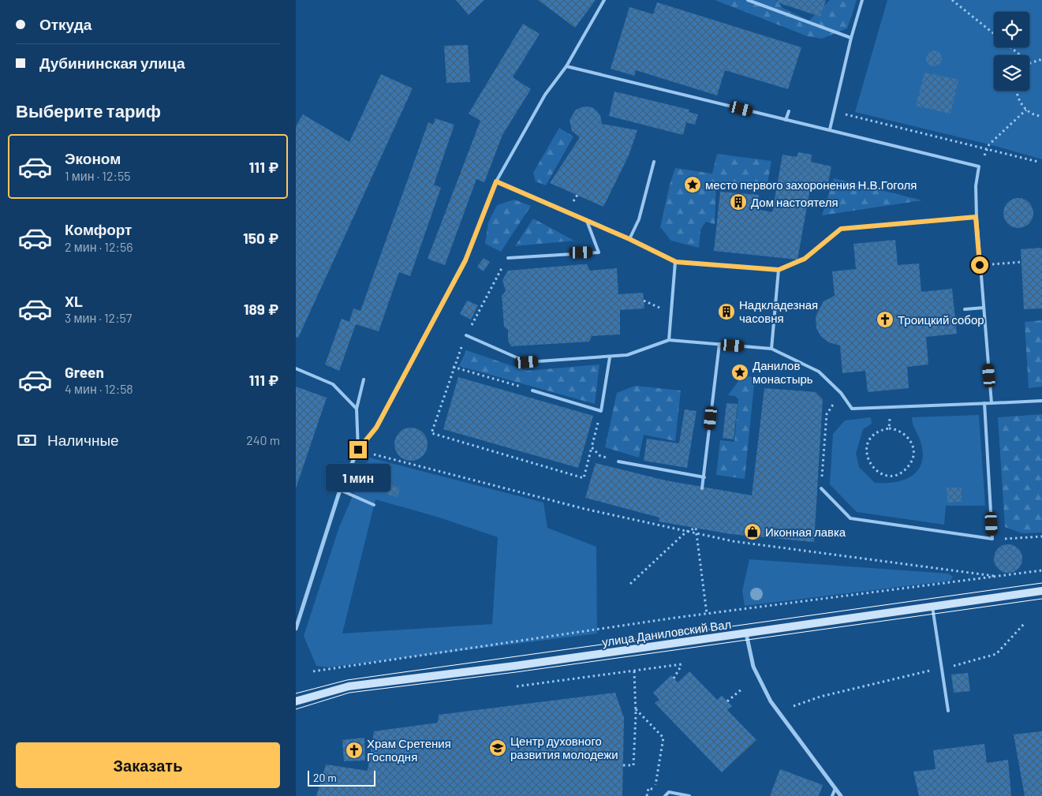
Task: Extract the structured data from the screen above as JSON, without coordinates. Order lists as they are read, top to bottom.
{
  "streets": {
    "main road": ["улица Даниловский Вал"]
  },
  "places": {
    "place": ["место первого захоронения Н.В.Гоголя", "Данилов монастырь"],
    "building": ["Дом настоятеля", "Надкладезная часовня"],
    "church": ["Троицкий собор", "Храм Сретения Господня"],
    "shop": ["Иконная лавка"],
    "school or university": ["Центр духовного развития молодежи"]
  },
  "scale_bar": "20 m",
  "page": {
    "banner": ["Откуда", "Дубининская улица"],
    "heading": "Выберите тариф",
    "list": [
      {
        "name": "Эконом",
        "note": "1 мин · 12:55",
        "value": "111 ₽"
      },
      {
        "name": "Комфорт",
        "note": "2 мин · 12:56",
        "value": "150 ₽"
      },
      {
        "name": "XL",
        "note": "3 мин · 12:57",
        "value": "189 ₽"
      },
      {
        "name": "Green",
        "note": "4 мин · 12:58",
        "value": "111 ₽"
      }
    ],
    "pay": ["Наличные", "240 m"],
    "bubble": "1 мин",
    "buttons": "Заказать",
    "scale": "20 m"
  }
}
